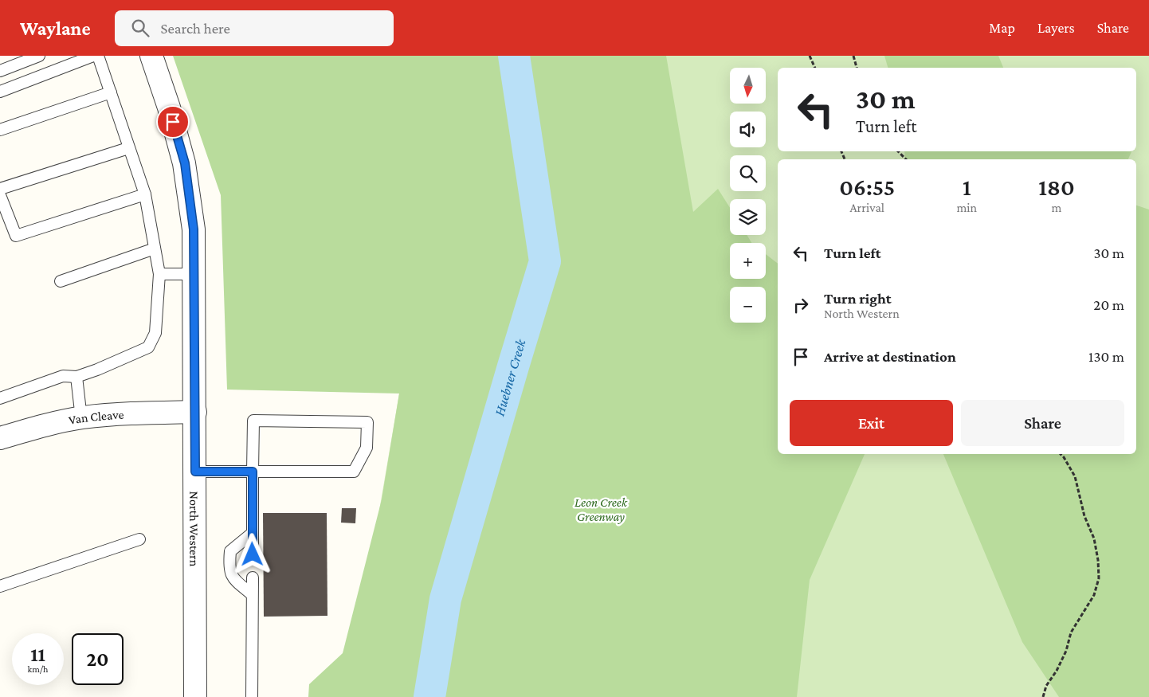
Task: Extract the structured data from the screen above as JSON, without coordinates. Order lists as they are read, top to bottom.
{
  "streets": {
    "street": ["Van Cleave", "North Western"]
  },
  "crossings": [
    ["Van Cleave", "North Western"]
  ],
  "water": ["Huebner Creek"],
  "parks": ["Leon Creek Greenway"],
  "north": "bottom",
  "page": {
    "header": "Waylane",
    "search": "Search here",
    "nav": ["Map", "Layers", "Share"],
    "map_buttons": ["+", "−"],
    "turn": ["30 m", "Turn left"],
    "eta": [
      "06:55",
      "Arrival",
      "1",
      "min",
      "180",
      "m"
    ],
    "list": [
      {
        "name": "Turn left",
        "value": "30 m"
      },
      {
        "name": "Turn right",
        "note": "North Western",
        "value": "20 m"
      },
      {
        "name": "Arrive at destination",
        "value": "130 m"
      }
    ],
    "buttons": ["Exit", "Share"],
    "speed": "11 km/h",
    "limit": "20"
  }
}
